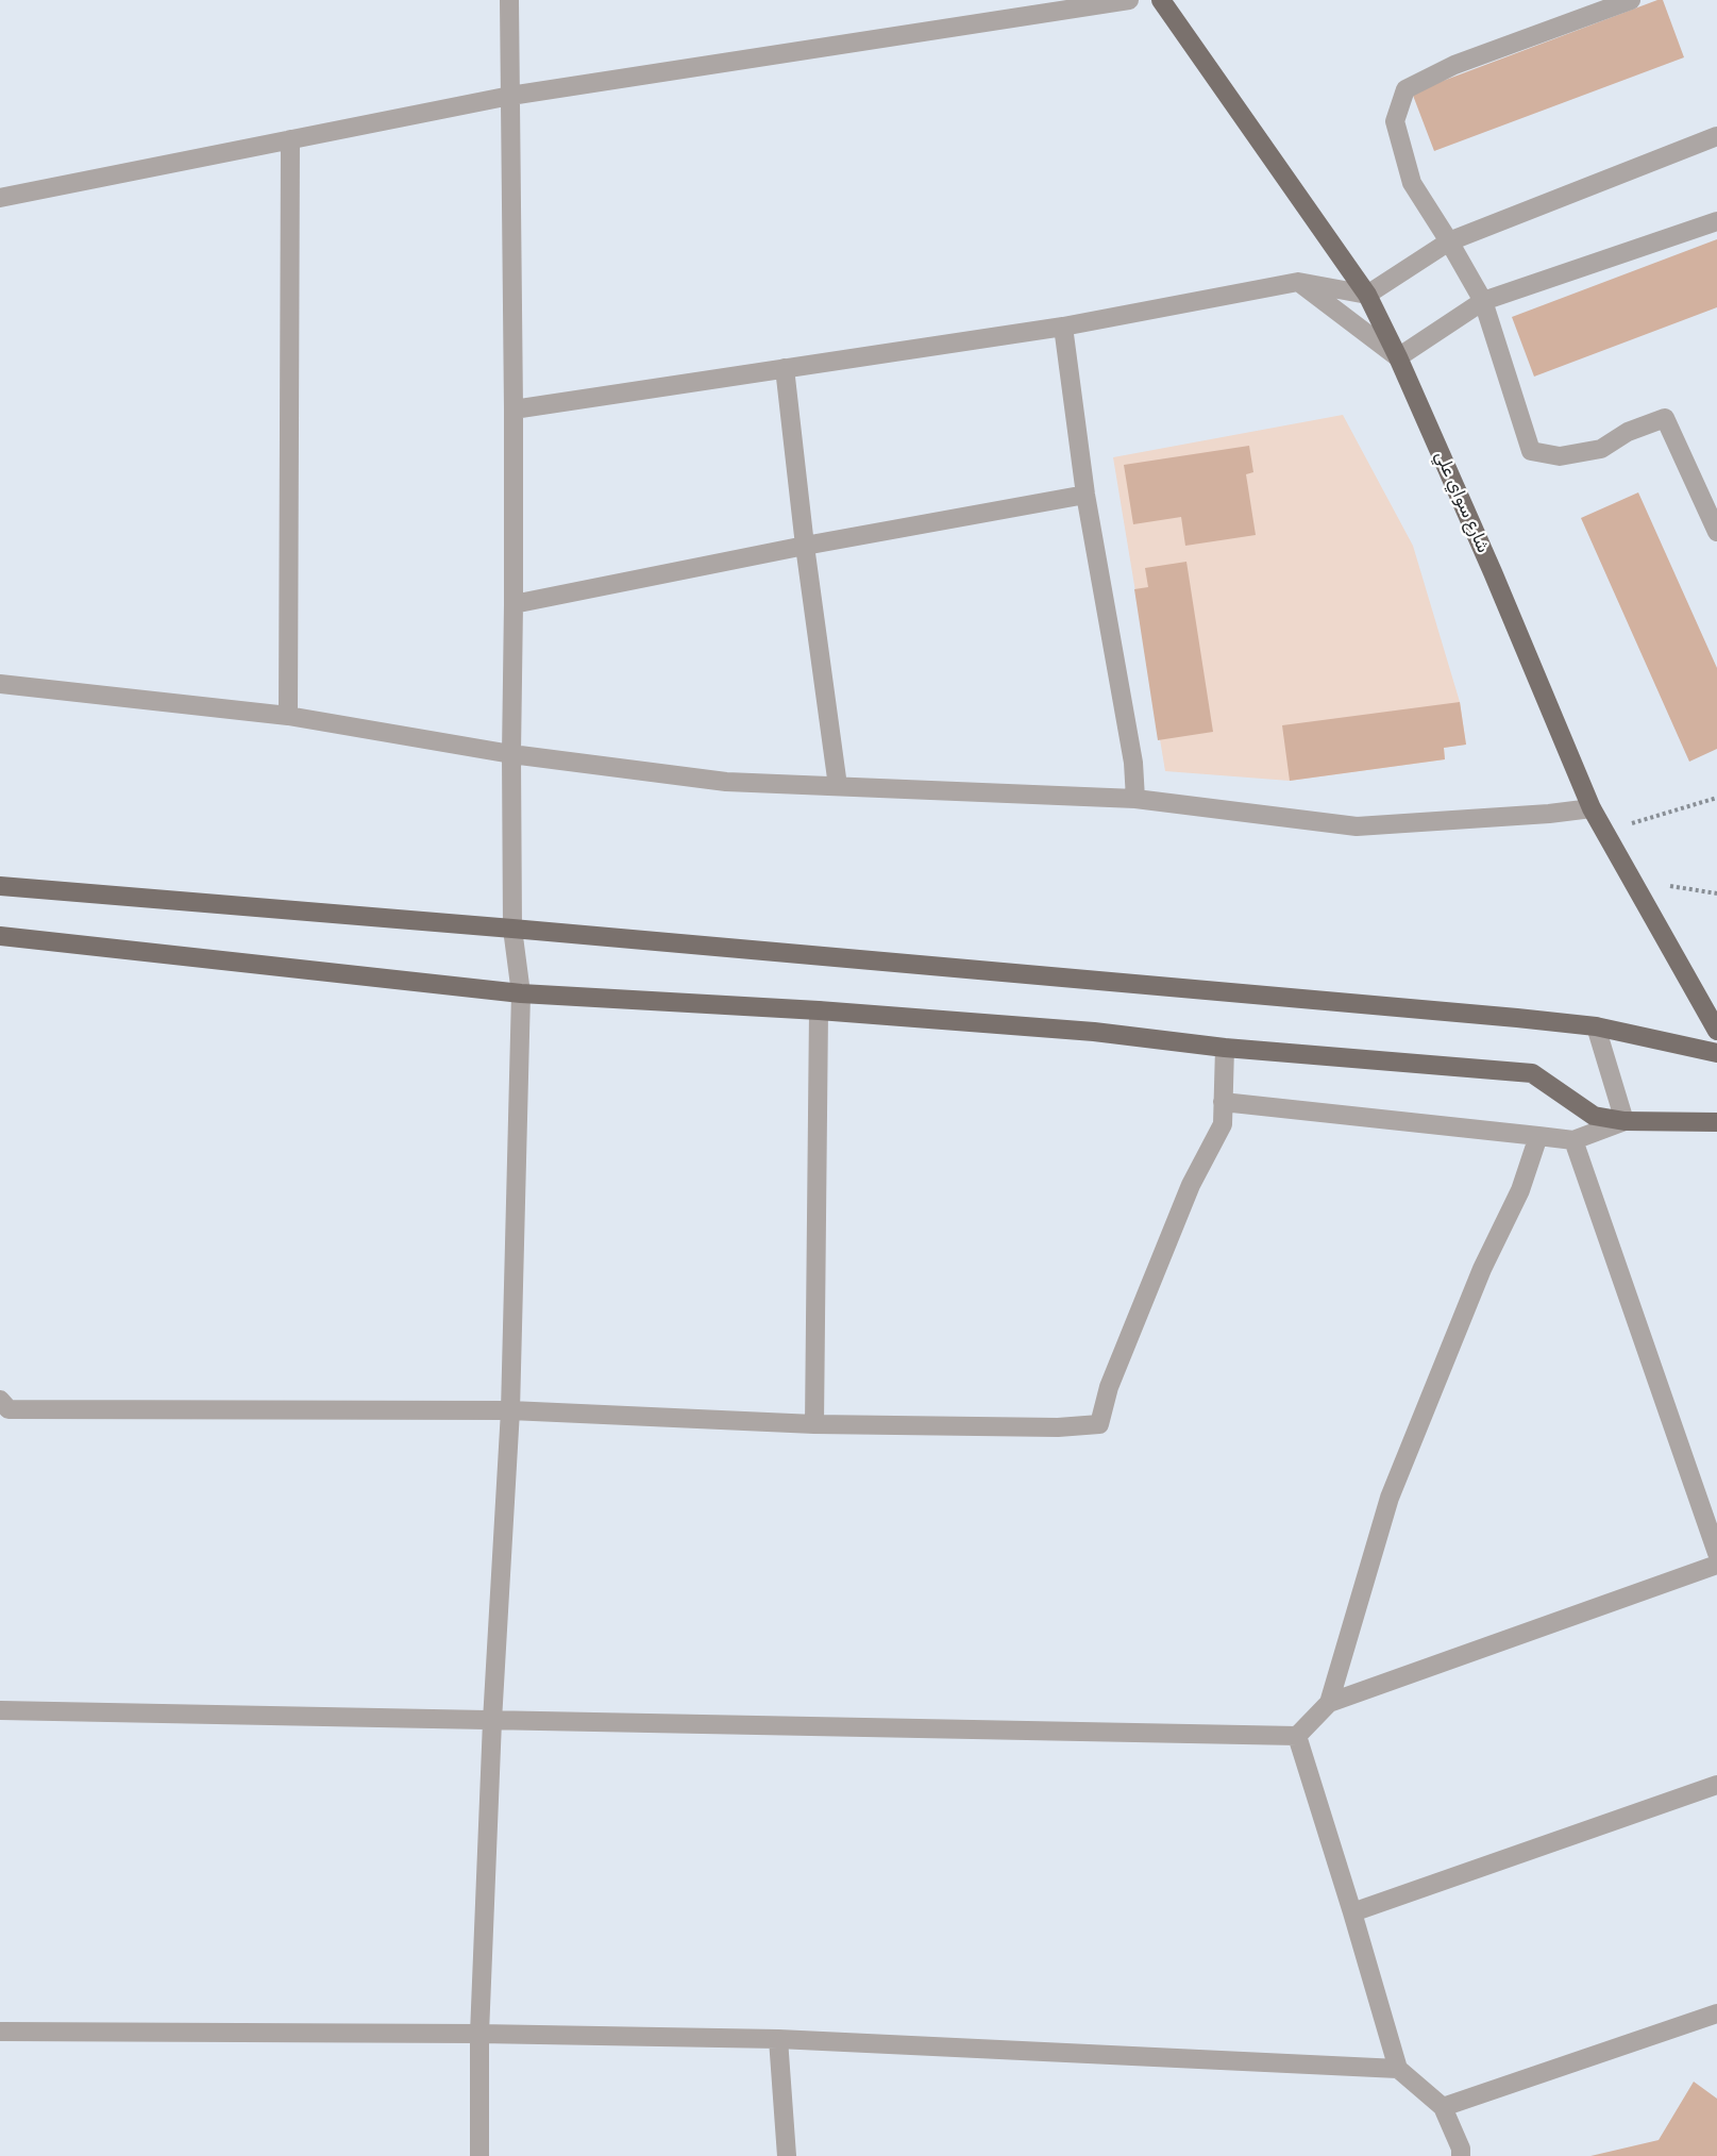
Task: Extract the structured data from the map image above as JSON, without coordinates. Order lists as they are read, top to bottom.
{
  "streets": {
    "main road": ["شارع سواي علي"]
  }
}
